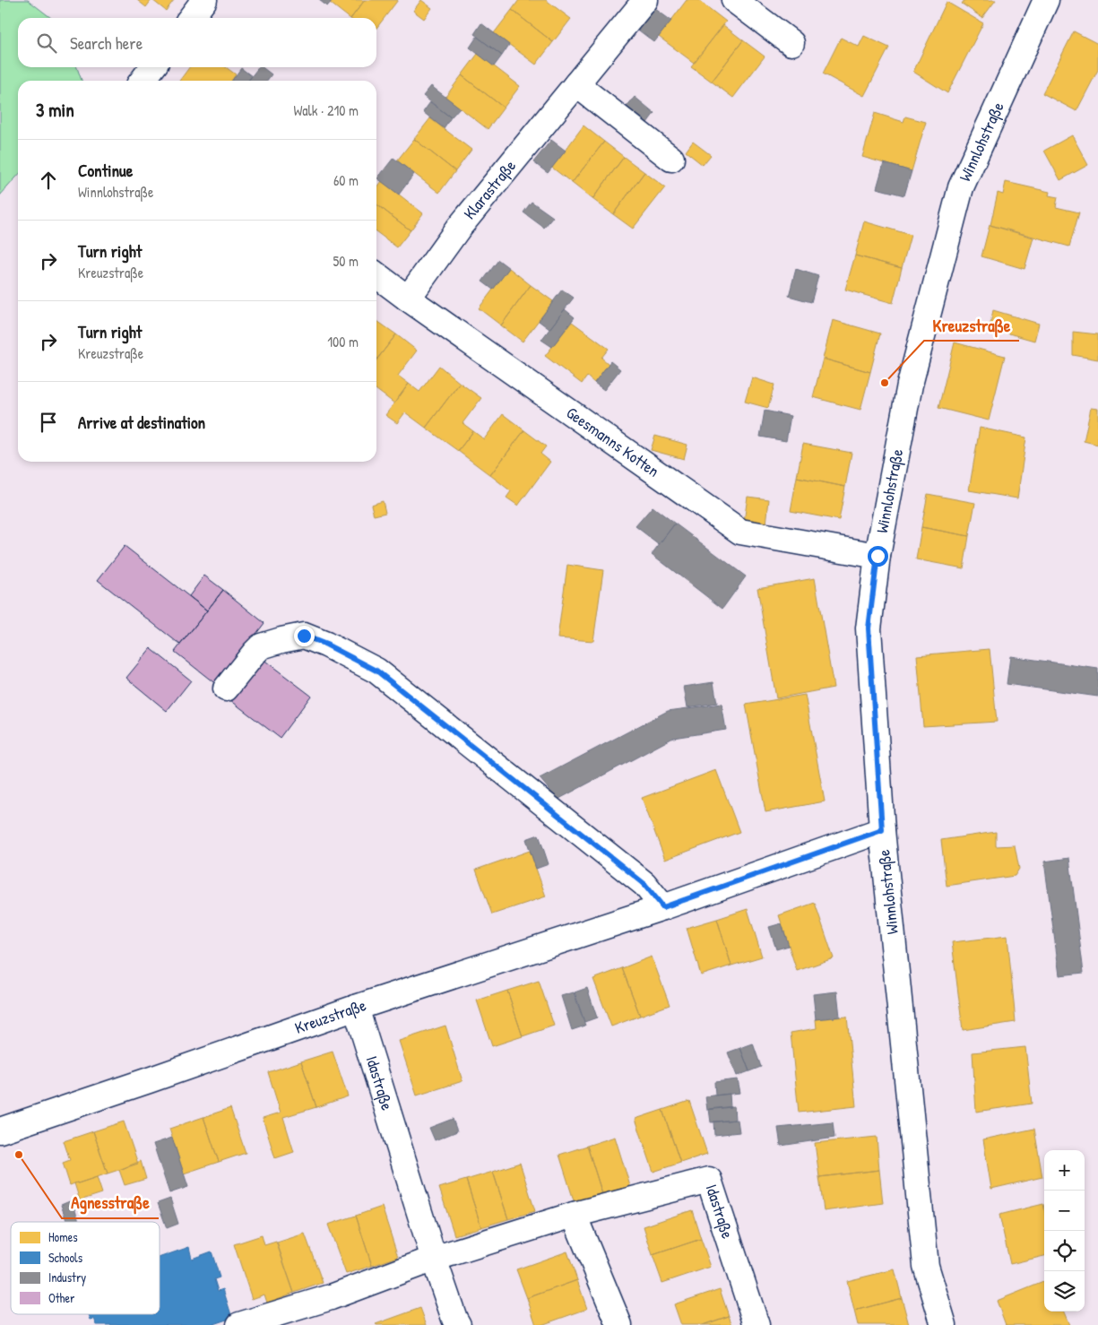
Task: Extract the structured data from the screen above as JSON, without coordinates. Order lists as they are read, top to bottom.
{
  "streets": {
    "street": [
      "Winnlohstraße",
      "Klarastraße",
      "Geesmanns Kotten",
      "Kreuzstraße",
      "Idastraße"
    ]
  },
  "crossings": [
    ["Winnlohstraße", "Geesmanns Kotten"],
    ["Winnlohstraße", "Kreuzstraße"],
    ["Klarastraße", "Geesmanns Kotten"],
    ["Kreuzstraße", "Idastraße"]
  ],
  "places": ["Kreuzstraße", "Agnesstraße"],
  "legend": [
    "Homes",
    "Schools",
    "Industry",
    "Other"
  ],
  "page": {
    "search": "Search here",
    "heading": ["3 min", "Walk · 210 m"],
    "list": [
      ["Continue", "Winnlohstraße", "60 m"],
      ["Turn right", "Kreuzstraße", "50 m"],
      ["Turn right", "Kreuzstraße", "100 m"],
      "Arrive at destination"
    ],
    "map_buttons": ["+", "−"]
  }
}
